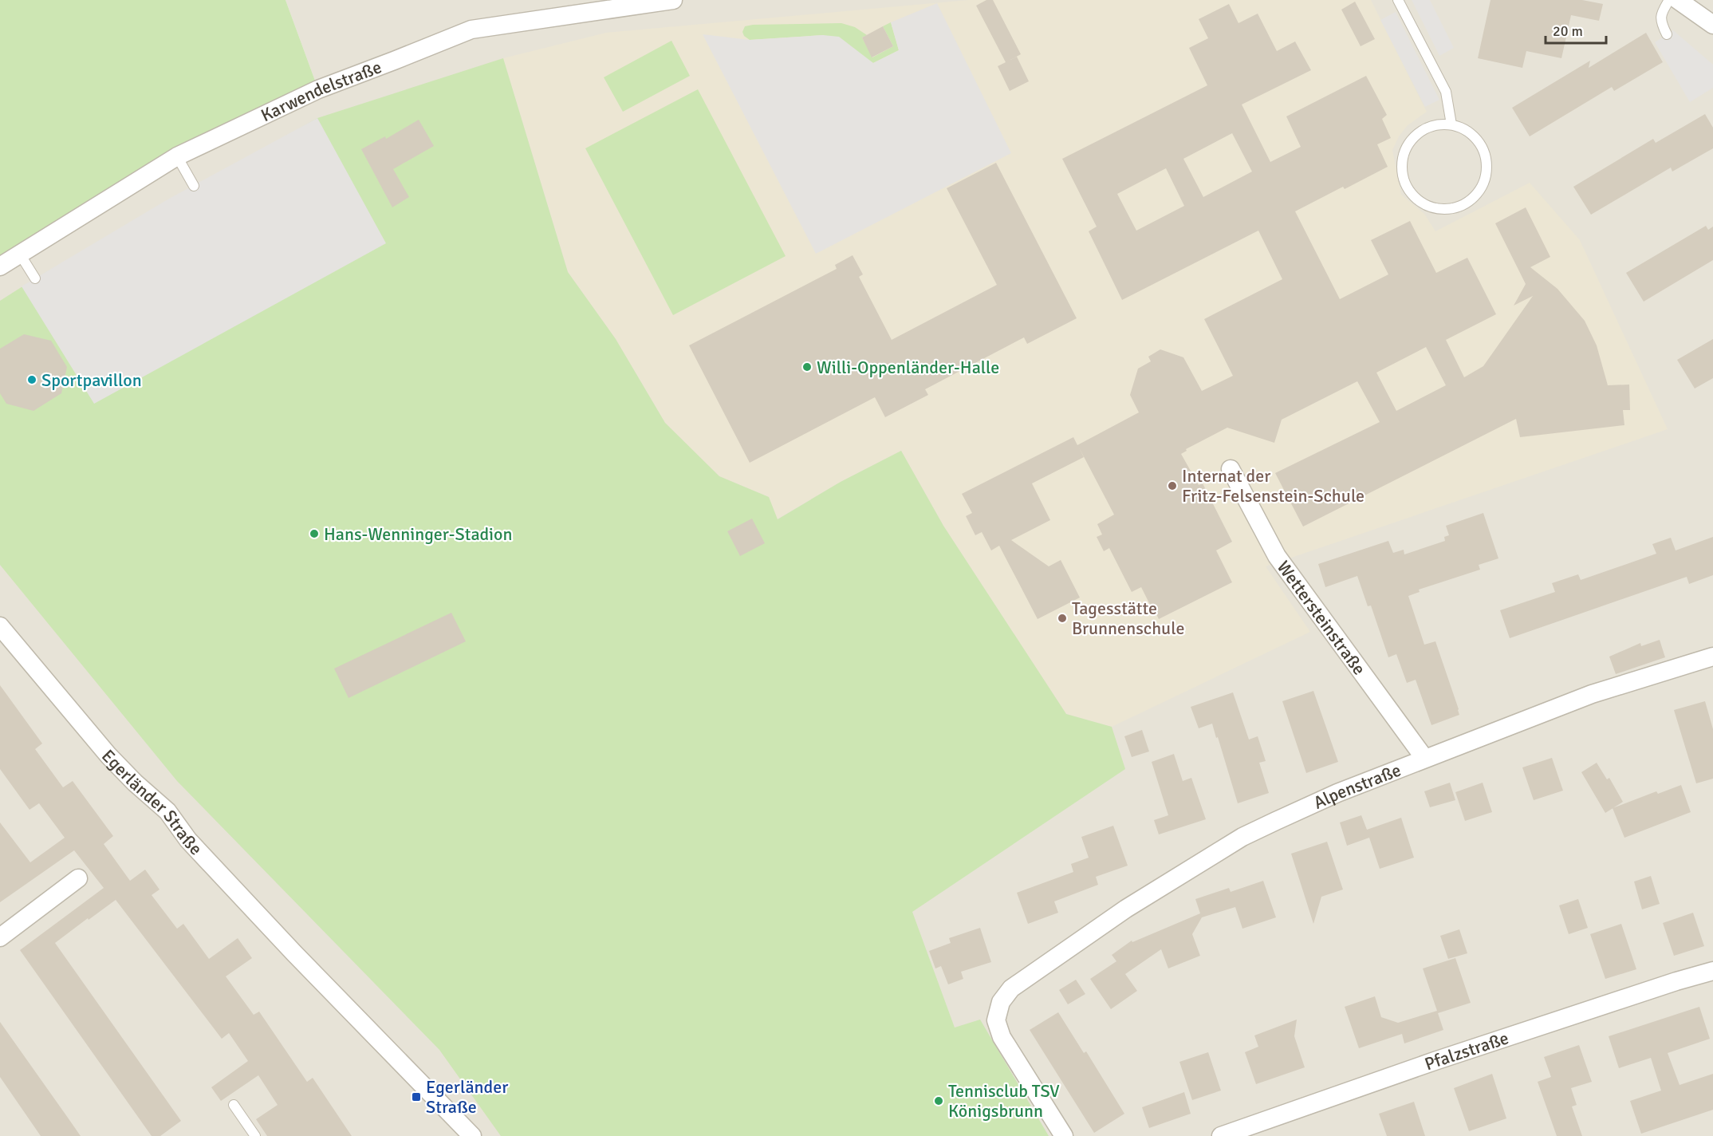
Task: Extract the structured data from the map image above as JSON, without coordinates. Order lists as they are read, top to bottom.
{
  "streets": {
    "street": [
      "Karwendelstraße",
      "Wettersteinstraße",
      "Alpenstraße",
      "Egerländer Straße",
      "Pfalzstraße"
    ]
  },
  "crossings": [
    ["Wettersteinstraße", "Alpenstraße"]
  ],
  "places": {
    "other": [
      "Willi-Oppenländer-Halle",
      "Sportpavillon",
      "Internat der Fritz-Felsenstein-Schule",
      "Hans-Wenninger-Stadion",
      "Tagesstätte Brunnenschule",
      "Tennisclub TSV Königsbrunn"
    ],
    "transit": ["Egerländer Straße"]
  },
  "scale_bar": "20 m"
}
